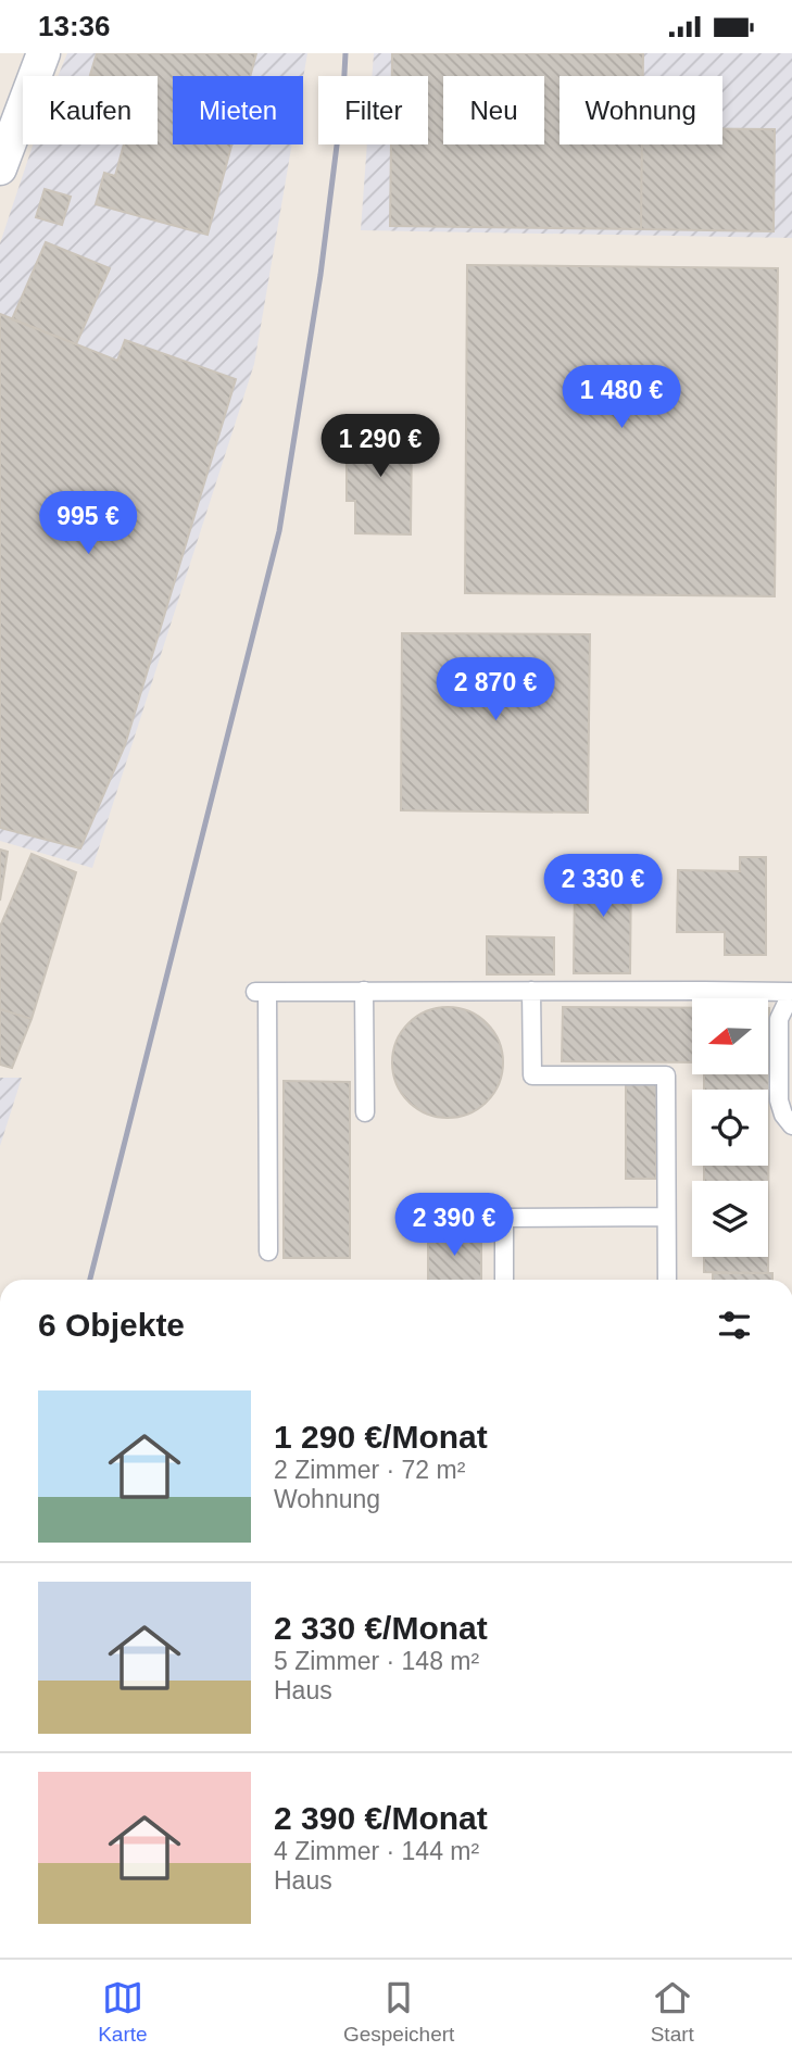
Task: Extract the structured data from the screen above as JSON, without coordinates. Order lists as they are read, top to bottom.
{
  "north": "left",
  "page": {
    "status": "13:36",
    "chip": [
      "Kaufen",
      "Mieten",
      "Filter",
      "Neu",
      "Wohnung"
    ],
    "price": [
      "1 480 €",
      "1 290 €",
      "995 €",
      "2 870 €",
      "2 330 €",
      "2 390 €"
    ],
    "heading": "6 Objekte",
    "list": [
      {
        "name": "1 290 €/Monat",
        "note": "2 Zimmer · 72 m² · Wohnung"
      },
      {
        "name": "2 330 €/Monat",
        "note": "5 Zimmer · 148 m² · Haus"
      },
      {
        "name": "2 390 €/Monat",
        "note": "4 Zimmer · 144 m² · Haus"
      }
    ],
    "tabs": ["Karte", "Gespeichert", "Start"]
  }
}
